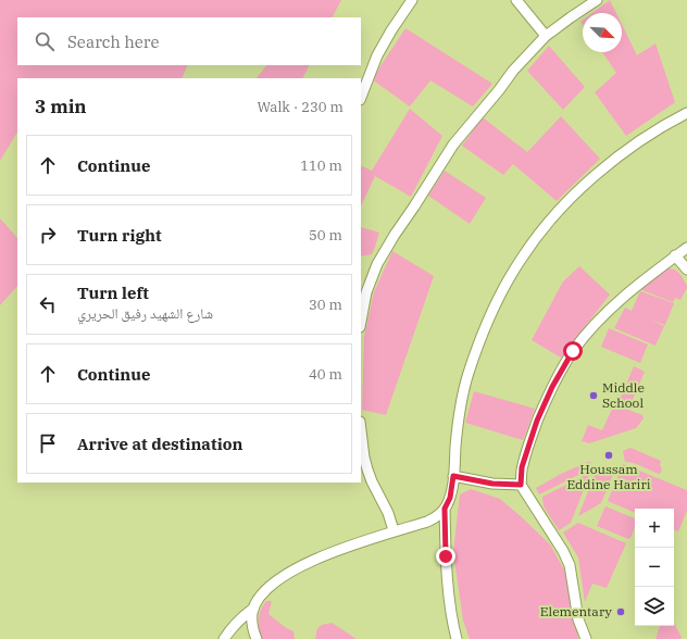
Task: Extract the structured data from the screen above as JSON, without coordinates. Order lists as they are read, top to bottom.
{
  "places": ["Middle School", "Houssam Eddine Hariri", "Elementary"],
  "north": "bottom right",
  "page": {
    "search": "Search here",
    "heading": ["3 min", "Walk · 230 m"],
    "list": [
      ["Continue", "110 m"],
      ["Turn right", "50 m"],
      ["Turn left", "شارع الشهيد رفيق الحريري", "30 m"],
      ["Continue", "40 m"],
      "Arrive at destination"
    ],
    "map_buttons": ["+", "−"]
  }
}
